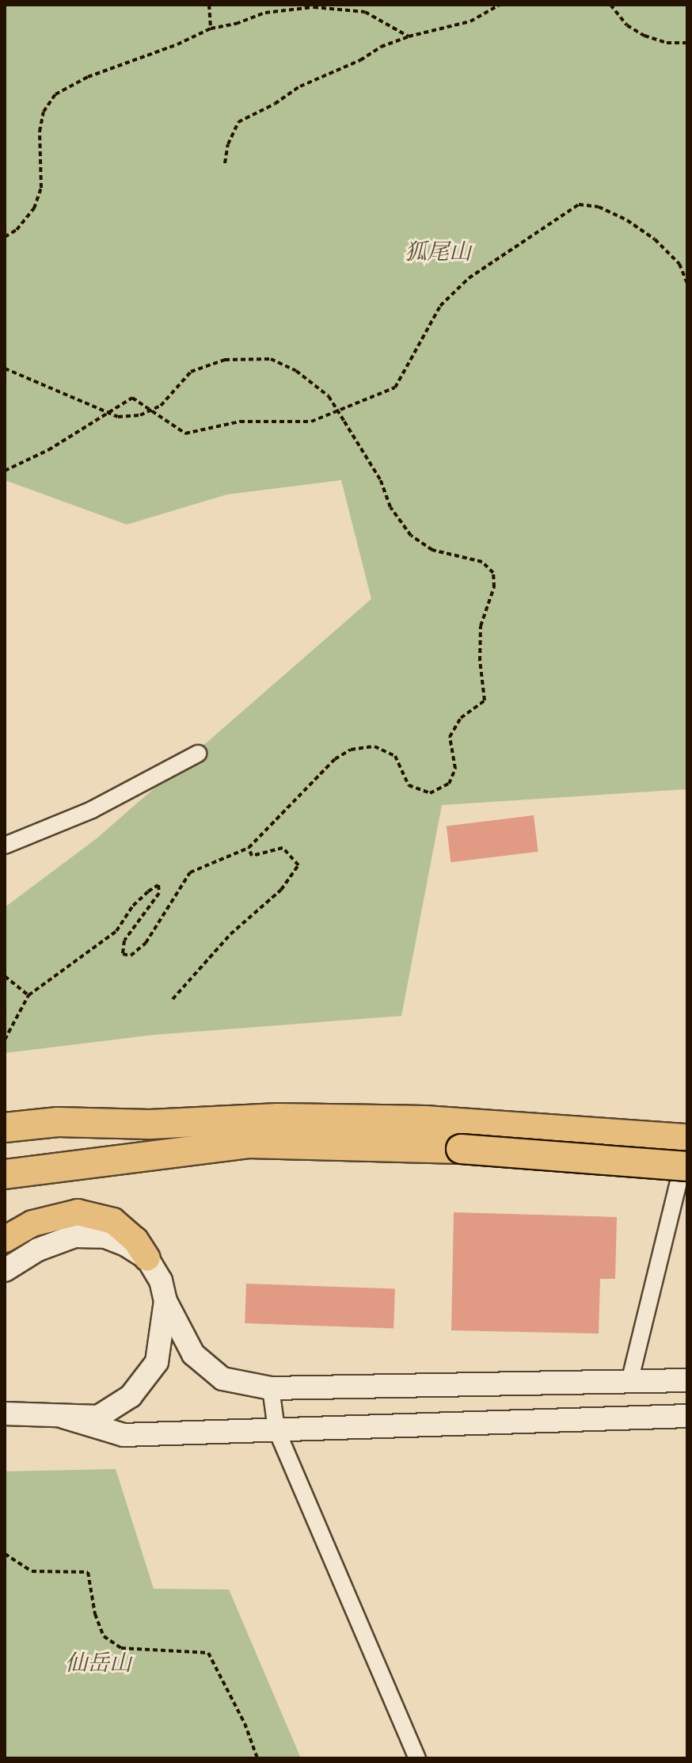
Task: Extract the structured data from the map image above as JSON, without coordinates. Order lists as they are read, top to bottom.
{
  "parks": ["狐尾山", "仙岳山"]
}
